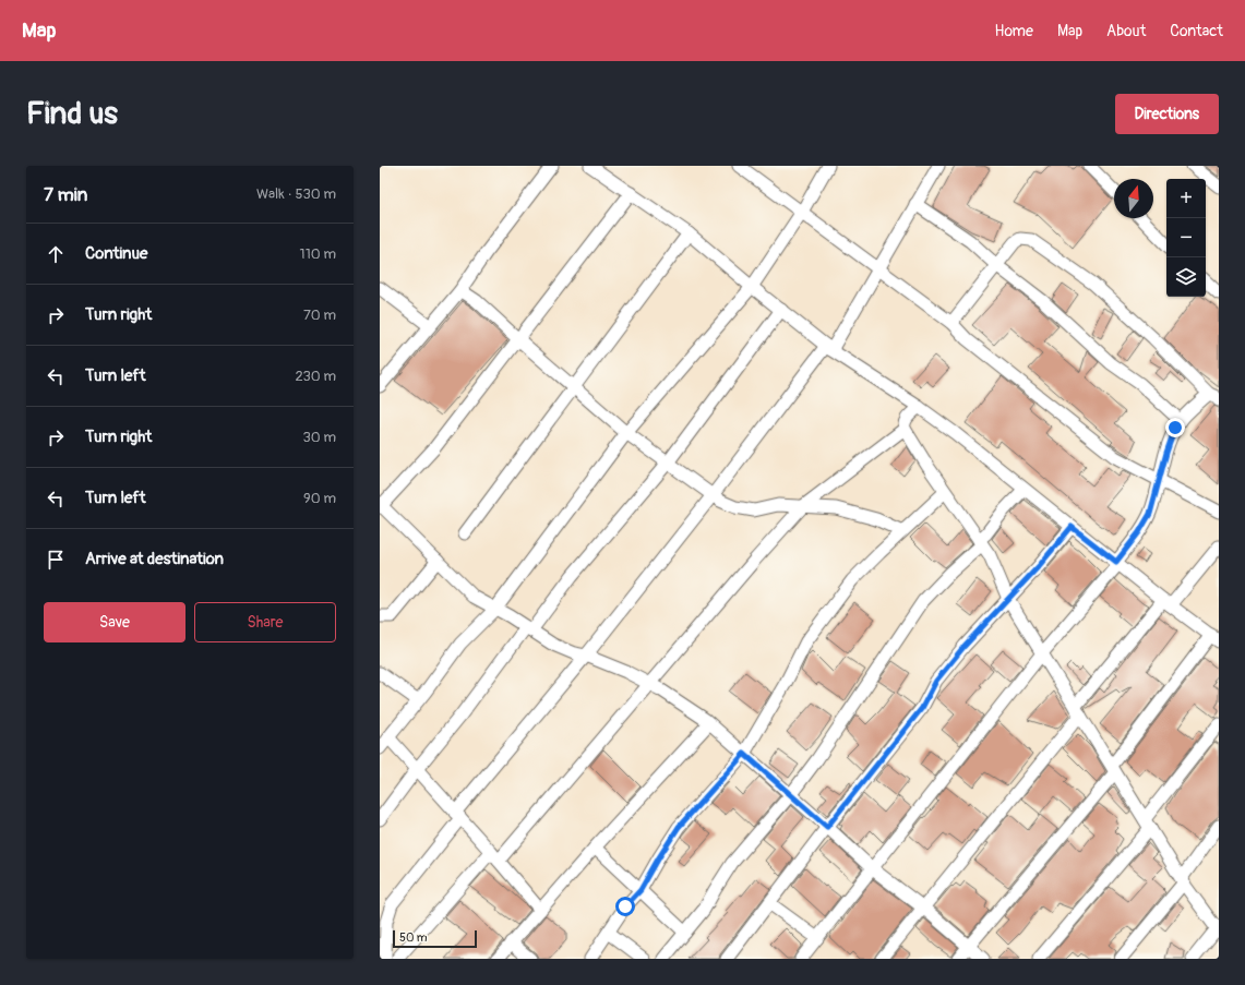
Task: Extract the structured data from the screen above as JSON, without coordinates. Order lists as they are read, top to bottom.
{
  "scale_bar": "50 m",
  "north": "top",
  "page": {
    "header": "Map",
    "nav": [
      "Home",
      "Map",
      "About",
      "Contact"
    ],
    "buttons": [
      "Directions",
      ["Save", "Share"]
    ],
    "title": "Find us",
    "heading": ["7 min", "Walk · 530 m"],
    "map_buttons": ["+", "−"],
    "list": [
      ["Continue", "110 m"],
      ["Turn right", "70 m"],
      ["Turn left", "230 m"],
      ["Turn right", "30 m"],
      ["Turn left", "90 m"],
      "Arrive at destination"
    ],
    "scale": "50 m"
  }
}
